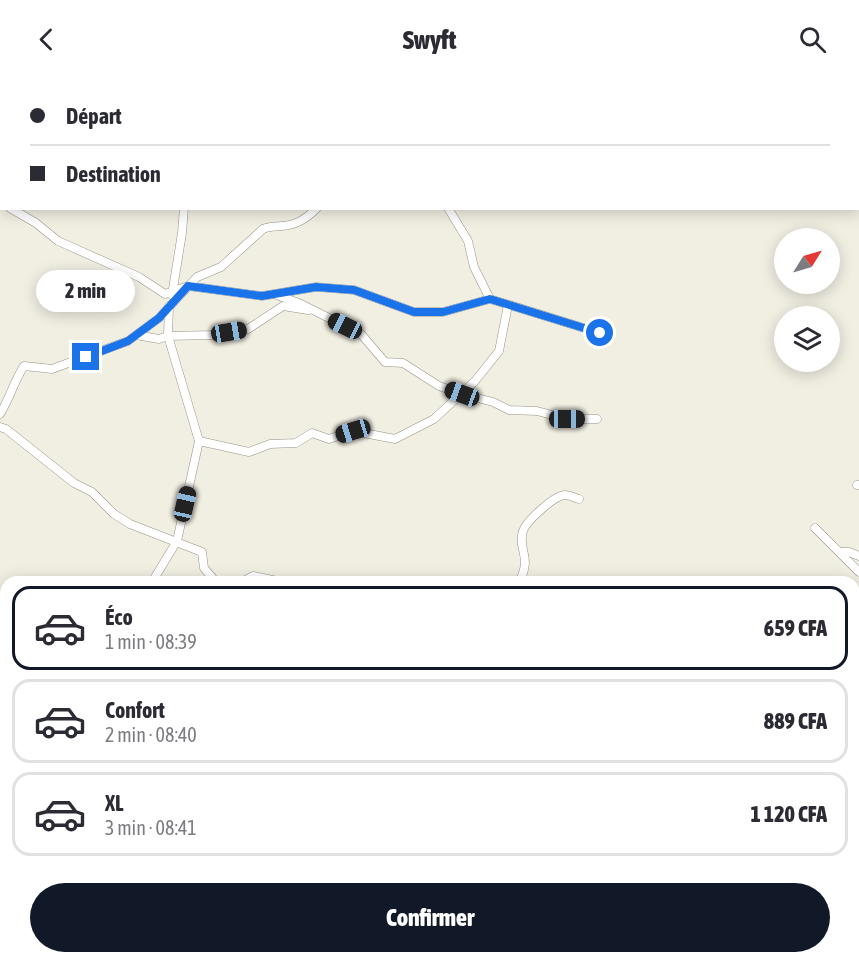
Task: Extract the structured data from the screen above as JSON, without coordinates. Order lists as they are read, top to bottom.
{
  "north": "top right",
  "page": {
    "header": "Swyft",
    "banner": ["Départ", "Destination"],
    "bubble": "2 min",
    "list": [
      {
        "name": "Éco",
        "note": "1 min · 08:39",
        "value": "659 CFA"
      },
      {
        "name": "Confort",
        "note": "2 min · 08:40",
        "value": "889 CFA"
      },
      {
        "name": "XL",
        "note": "3 min · 08:41",
        "value": "1 120 CFA"
      }
    ],
    "buttons": "Confirmer"
  }
}
